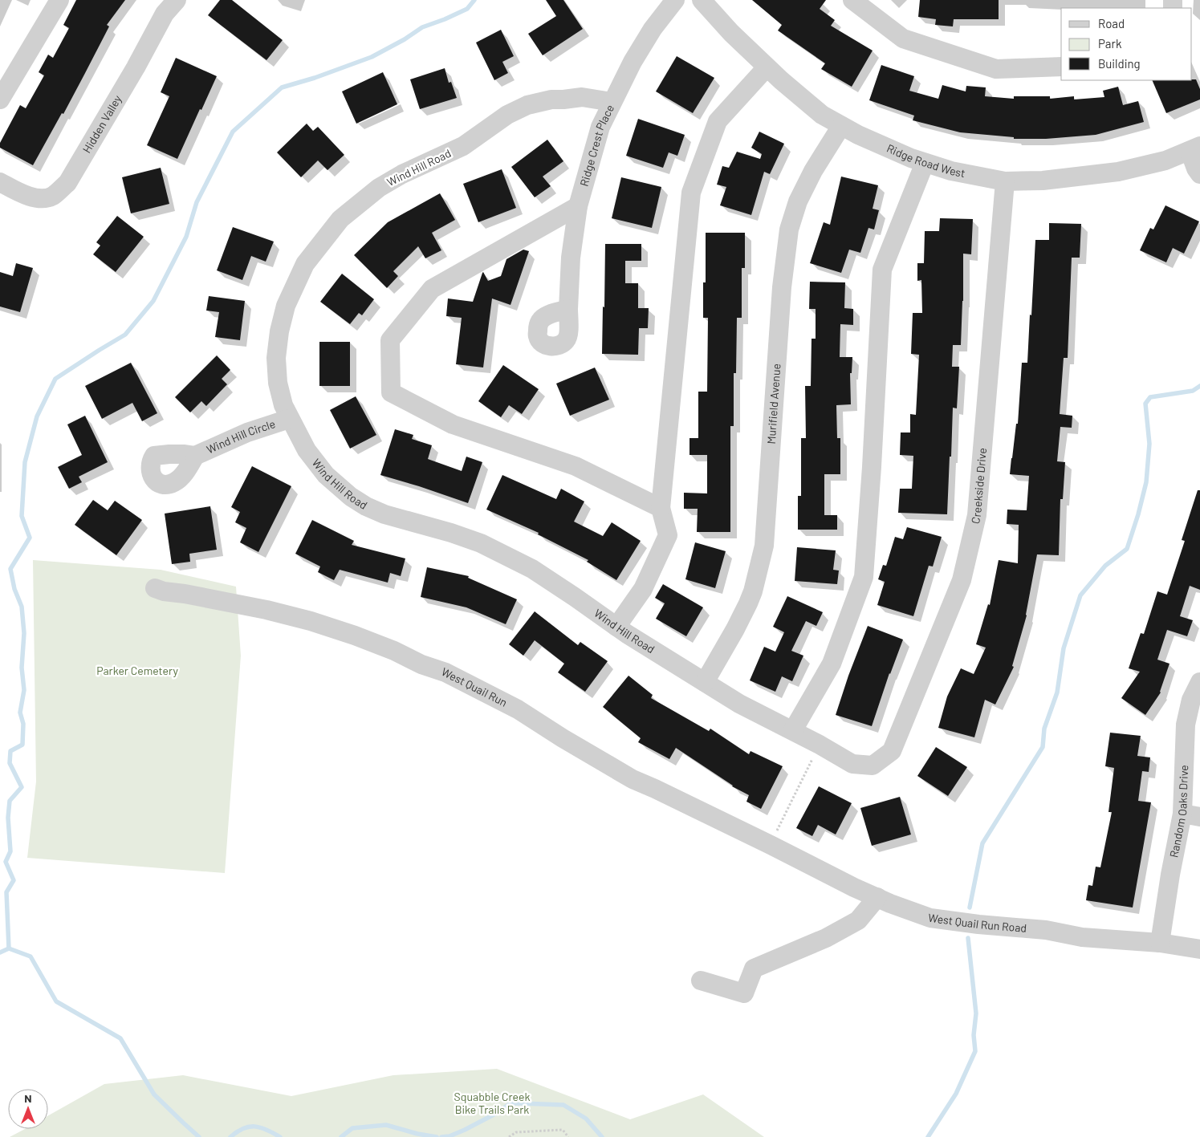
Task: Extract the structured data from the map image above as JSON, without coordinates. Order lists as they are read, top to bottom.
{
  "streets": {
    "street": [
      "Hidden Valley",
      "Ridge Crest Place",
      "Ridge Road West",
      "Wind Hill Road",
      "Murifield Avenue",
      "Wind Hill Circle",
      "Creekside Drive",
      "West Quail Run",
      "Random Oaks Drive",
      "West Quail Run Road"
    ]
  },
  "crossings": [
    ["Ridge Crest Place", "Wind Hill Road"],
    ["Ridge Road West", "Murifield Avenue"],
    ["Ridge Road West", "Creekside Drive"],
    ["Wind Hill Road", "Murifield Avenue"],
    ["Wind Hill Road", "Wind Hill Circle"],
    ["Wind Hill Road", "Creekside Drive"],
    ["West Quail Run", "West Quail Run Road"],
    ["Random Oaks Drive", "West Quail Run Road"]
  ],
  "parks": ["Parker Cemetery", "Squabble Creek Bike Trails Park"],
  "legend": ["Road", "Park", "Building"],
  "north": "top"
}
